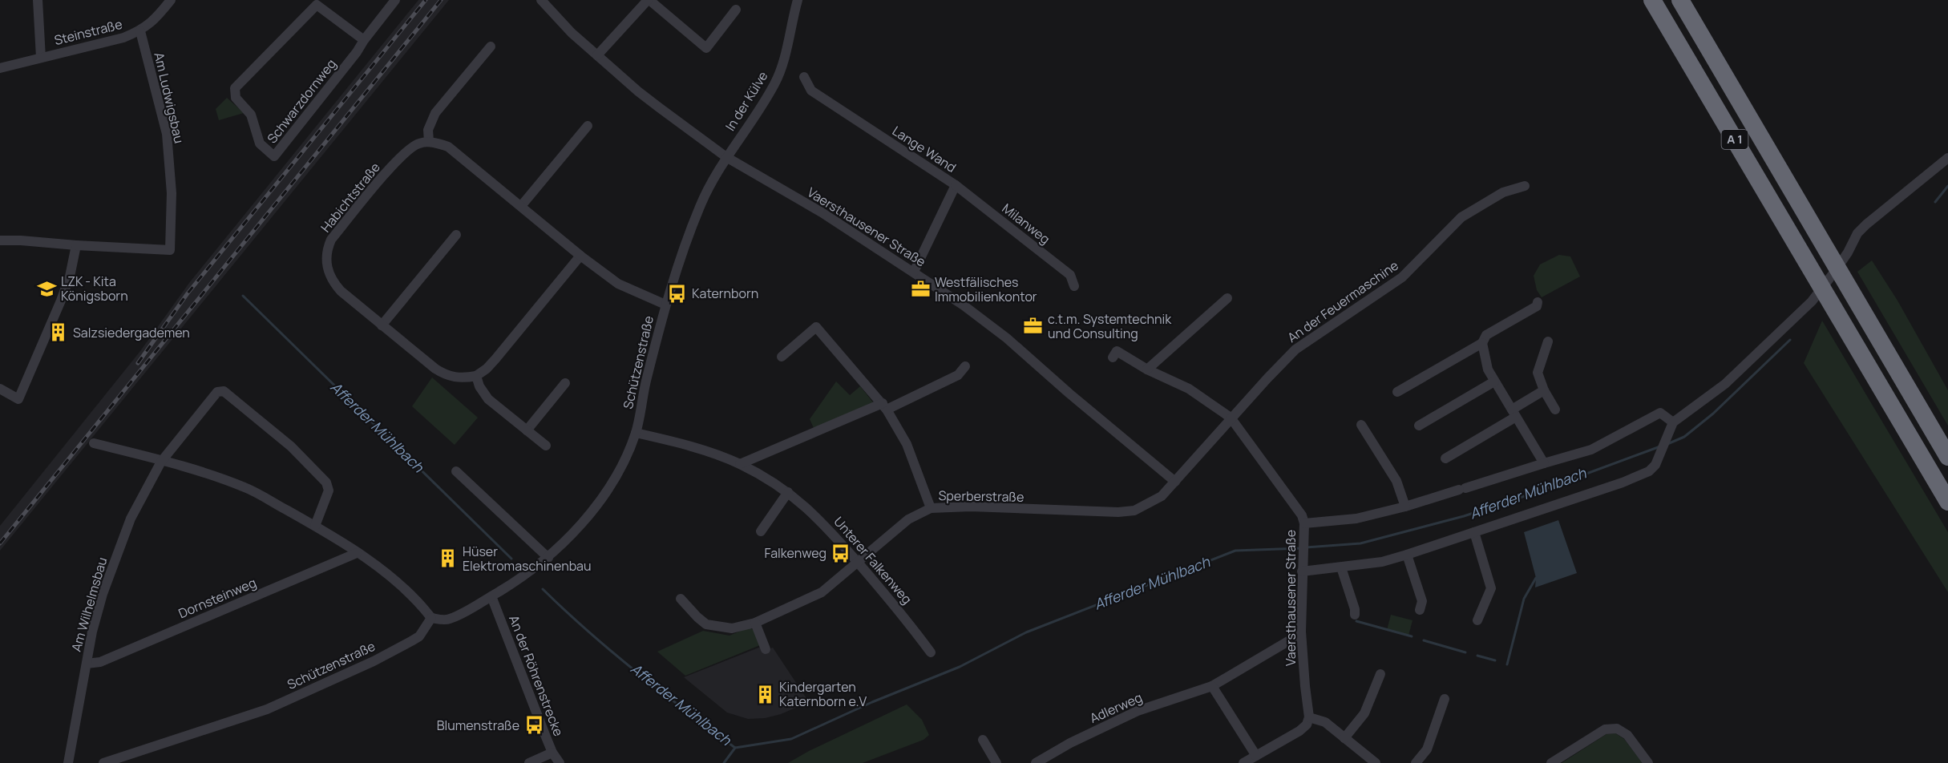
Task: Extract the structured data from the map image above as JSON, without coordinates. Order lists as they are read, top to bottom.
{
  "streets": {
    "highway": ["A 1"],
    "street": [
      "Steinstraße",
      "Am Ludwigsbau",
      "Schwarzdornweg",
      "In der Külve",
      "Lange Wand",
      "Habichtstraße",
      "Milanweg",
      "Vaersthausener Straße",
      "An der Feuermaschine",
      "Schützenstraße",
      "Sperberstraße",
      "Unterer Falkenweg",
      "Dornsteinweg",
      "Am Wilhelmsbau",
      "An der Röhrenstrecke",
      "Adlerweg"
    ]
  },
  "crossings": [
    ["Steinstraße", "Am Ludwigsbau"],
    ["In der Külve", "Vaersthausener Straße"],
    ["In der Külve", "Schützenstraße"],
    ["Lange Wand", "Milanweg"],
    ["Lange Wand", "Vaersthausener Straße"],
    ["Vaersthausener Straße", "An der Feuermaschine"],
    ["Vaersthausener Straße", "Schützenstraße"],
    ["Vaersthausener Straße", "Sperberstraße"],
    ["An der Feuermaschine", "Sperberstraße"],
    ["Schützenstraße", "Unterer Falkenweg"],
    ["Schützenstraße", "An der Röhrenstrecke"],
    ["Sperberstraße", "Unterer Falkenweg"],
    ["Dornsteinweg", "Am Wilhelmsbau"]
  ],
  "water": ["Afferder Mühlbach"],
  "places": {
    "school or university": ["LZK - Kita Königsborn"],
    "office": ["Westfälisches Immobilienkontor", "c.t.m. Systemtechnik und Consulting"],
    "bus stop": ["Katernborn", "Falkenweg", "Blumenstraße"],
    "building": ["Salzsiedergademen", "Hüser Elektromaschinenbau", "Kindergarten Katernborn e.V"]
  }
}
